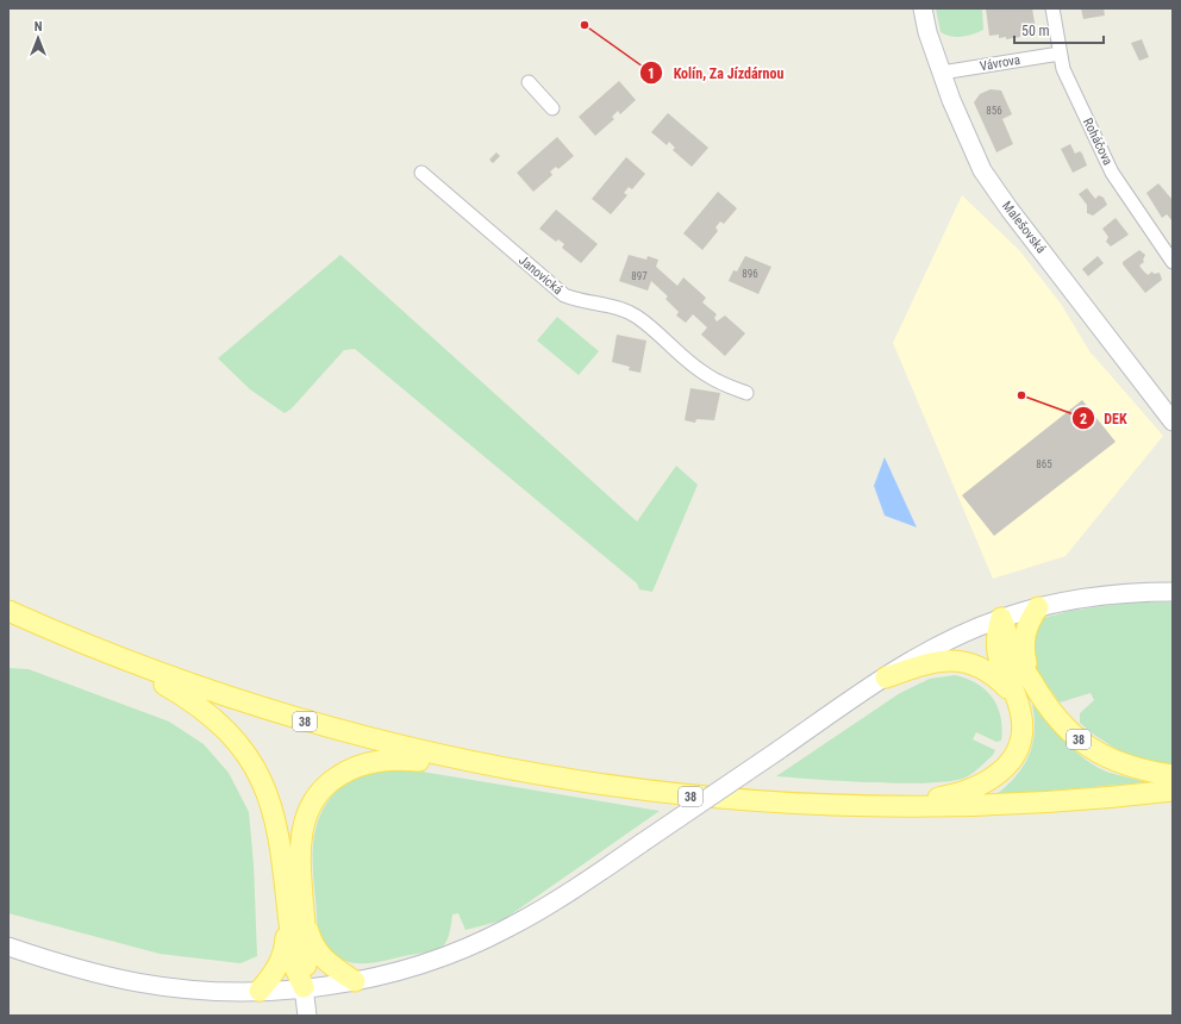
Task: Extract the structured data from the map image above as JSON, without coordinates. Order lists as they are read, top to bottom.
{
  "streets": {
    "main road": ["Malešovská", "38"],
    "street": ["Vávrova", "Roháčova", "Janovická"]
  },
  "crossings": [
    ["Vávrova", "Roháčova"],
    ["Vávrova", "Malešovská"]
  ],
  "places": ["Kolín, Za Jízdárnou", "DEK"],
  "house_numbers": [
    "856",
    "896",
    "897",
    "865"
  ],
  "scale_bar": "50 m",
  "north": "top"
}
